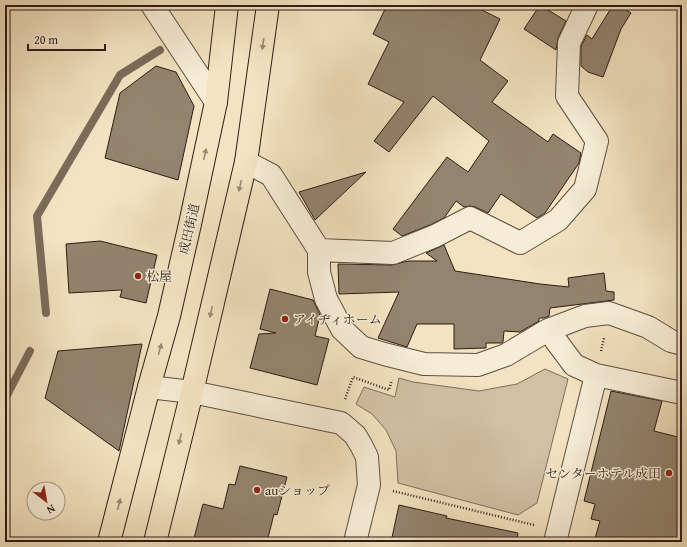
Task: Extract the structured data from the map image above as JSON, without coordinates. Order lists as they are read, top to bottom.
{
  "streets": {
    "highway": ["成田街道"]
  },
  "places": [
    "松屋",
    "アイヂィホーム",
    "センターホテル成田",
    "auショップ"
  ],
  "scale_bar": "20 m",
  "north": "bottom right"
}
